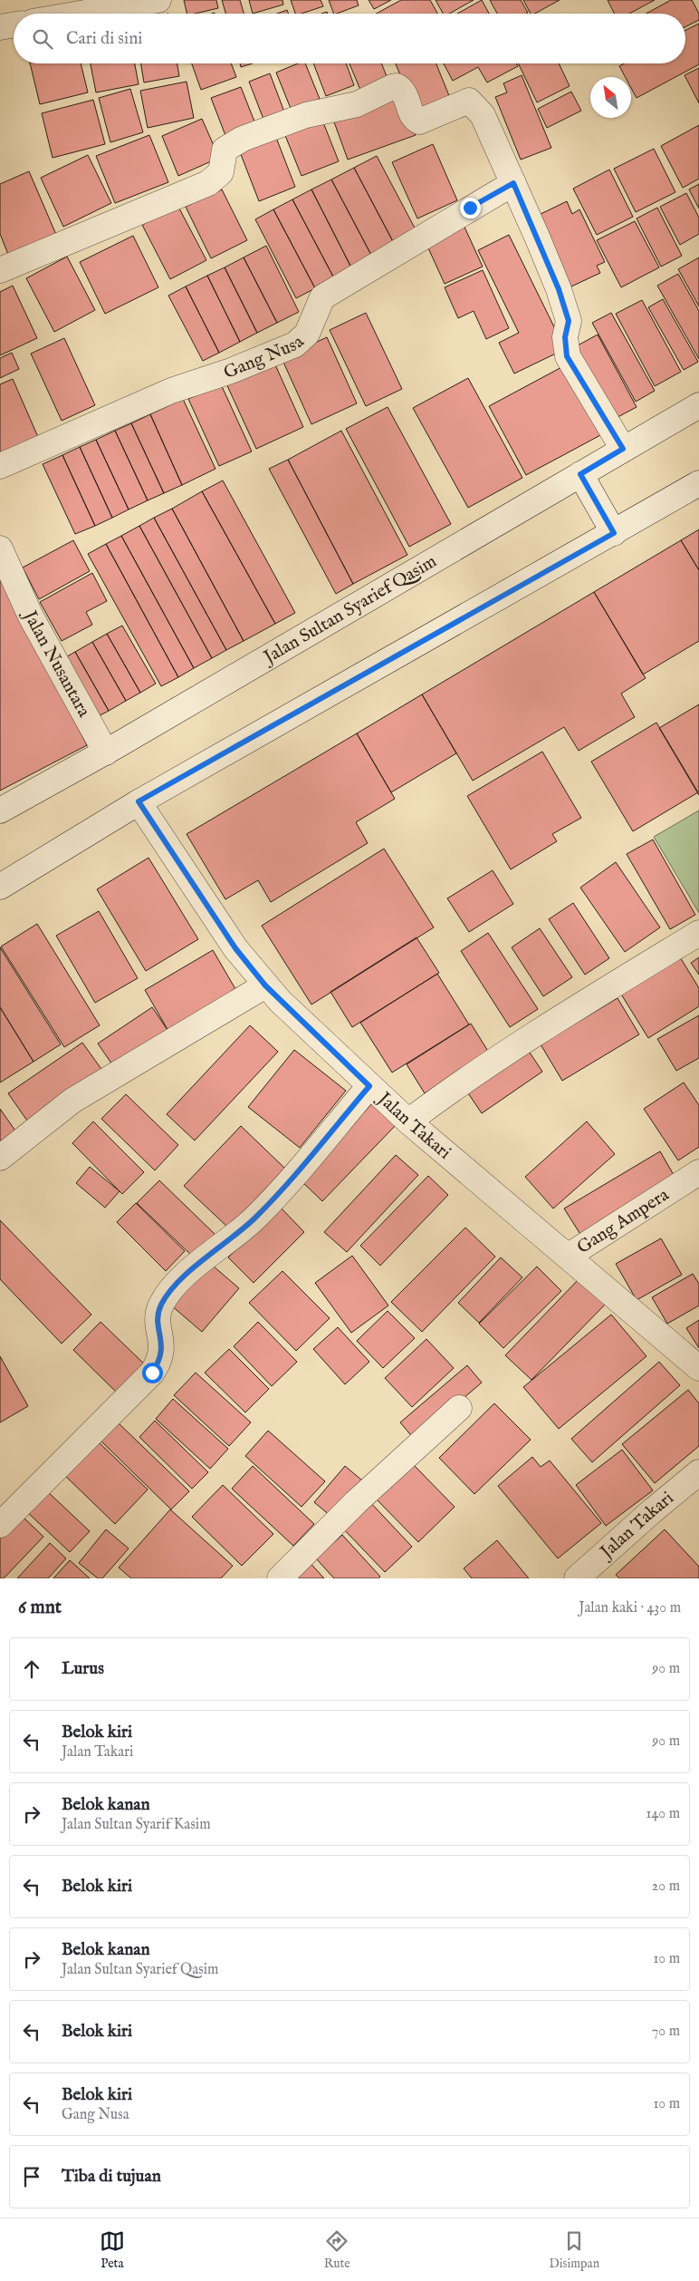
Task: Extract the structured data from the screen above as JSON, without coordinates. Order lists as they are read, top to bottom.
{
  "streets": {
    "street": [
      "Gang Nusa",
      "Jalan Sultan Syarief Qasim",
      "Jalan Nusantara",
      "Jalan Takari",
      "Gang Ampera"
    ]
  },
  "crossings": [
    ["Jalan Sultan Syarief Qasim", "Jalan Nusantara"],
    ["Jalan Takari", "Gang Ampera"]
  ],
  "north": "top left",
  "page": {
    "search": "Cari di sini",
    "heading": ["6 mnt", "Jalan kaki · 430 m"],
    "list": [
      ["Lurus", "90 m"],
      ["Belok kiri", "Jalan Takari", "90 m"],
      ["Belok kanan", "Jalan Sultan Syarif Kasim", "140 m"],
      ["Belok kiri", "20 m"],
      ["Belok kanan", "Jalan Sultan Syarief Qasim", "10 m"],
      ["Belok kiri", "70 m"],
      ["Belok kiri", "Gang Nusa", "10 m"],
      "Tiba di tujuan"
    ],
    "nav": ["Peta", "Rute", "Disimpan"]
  }
}
